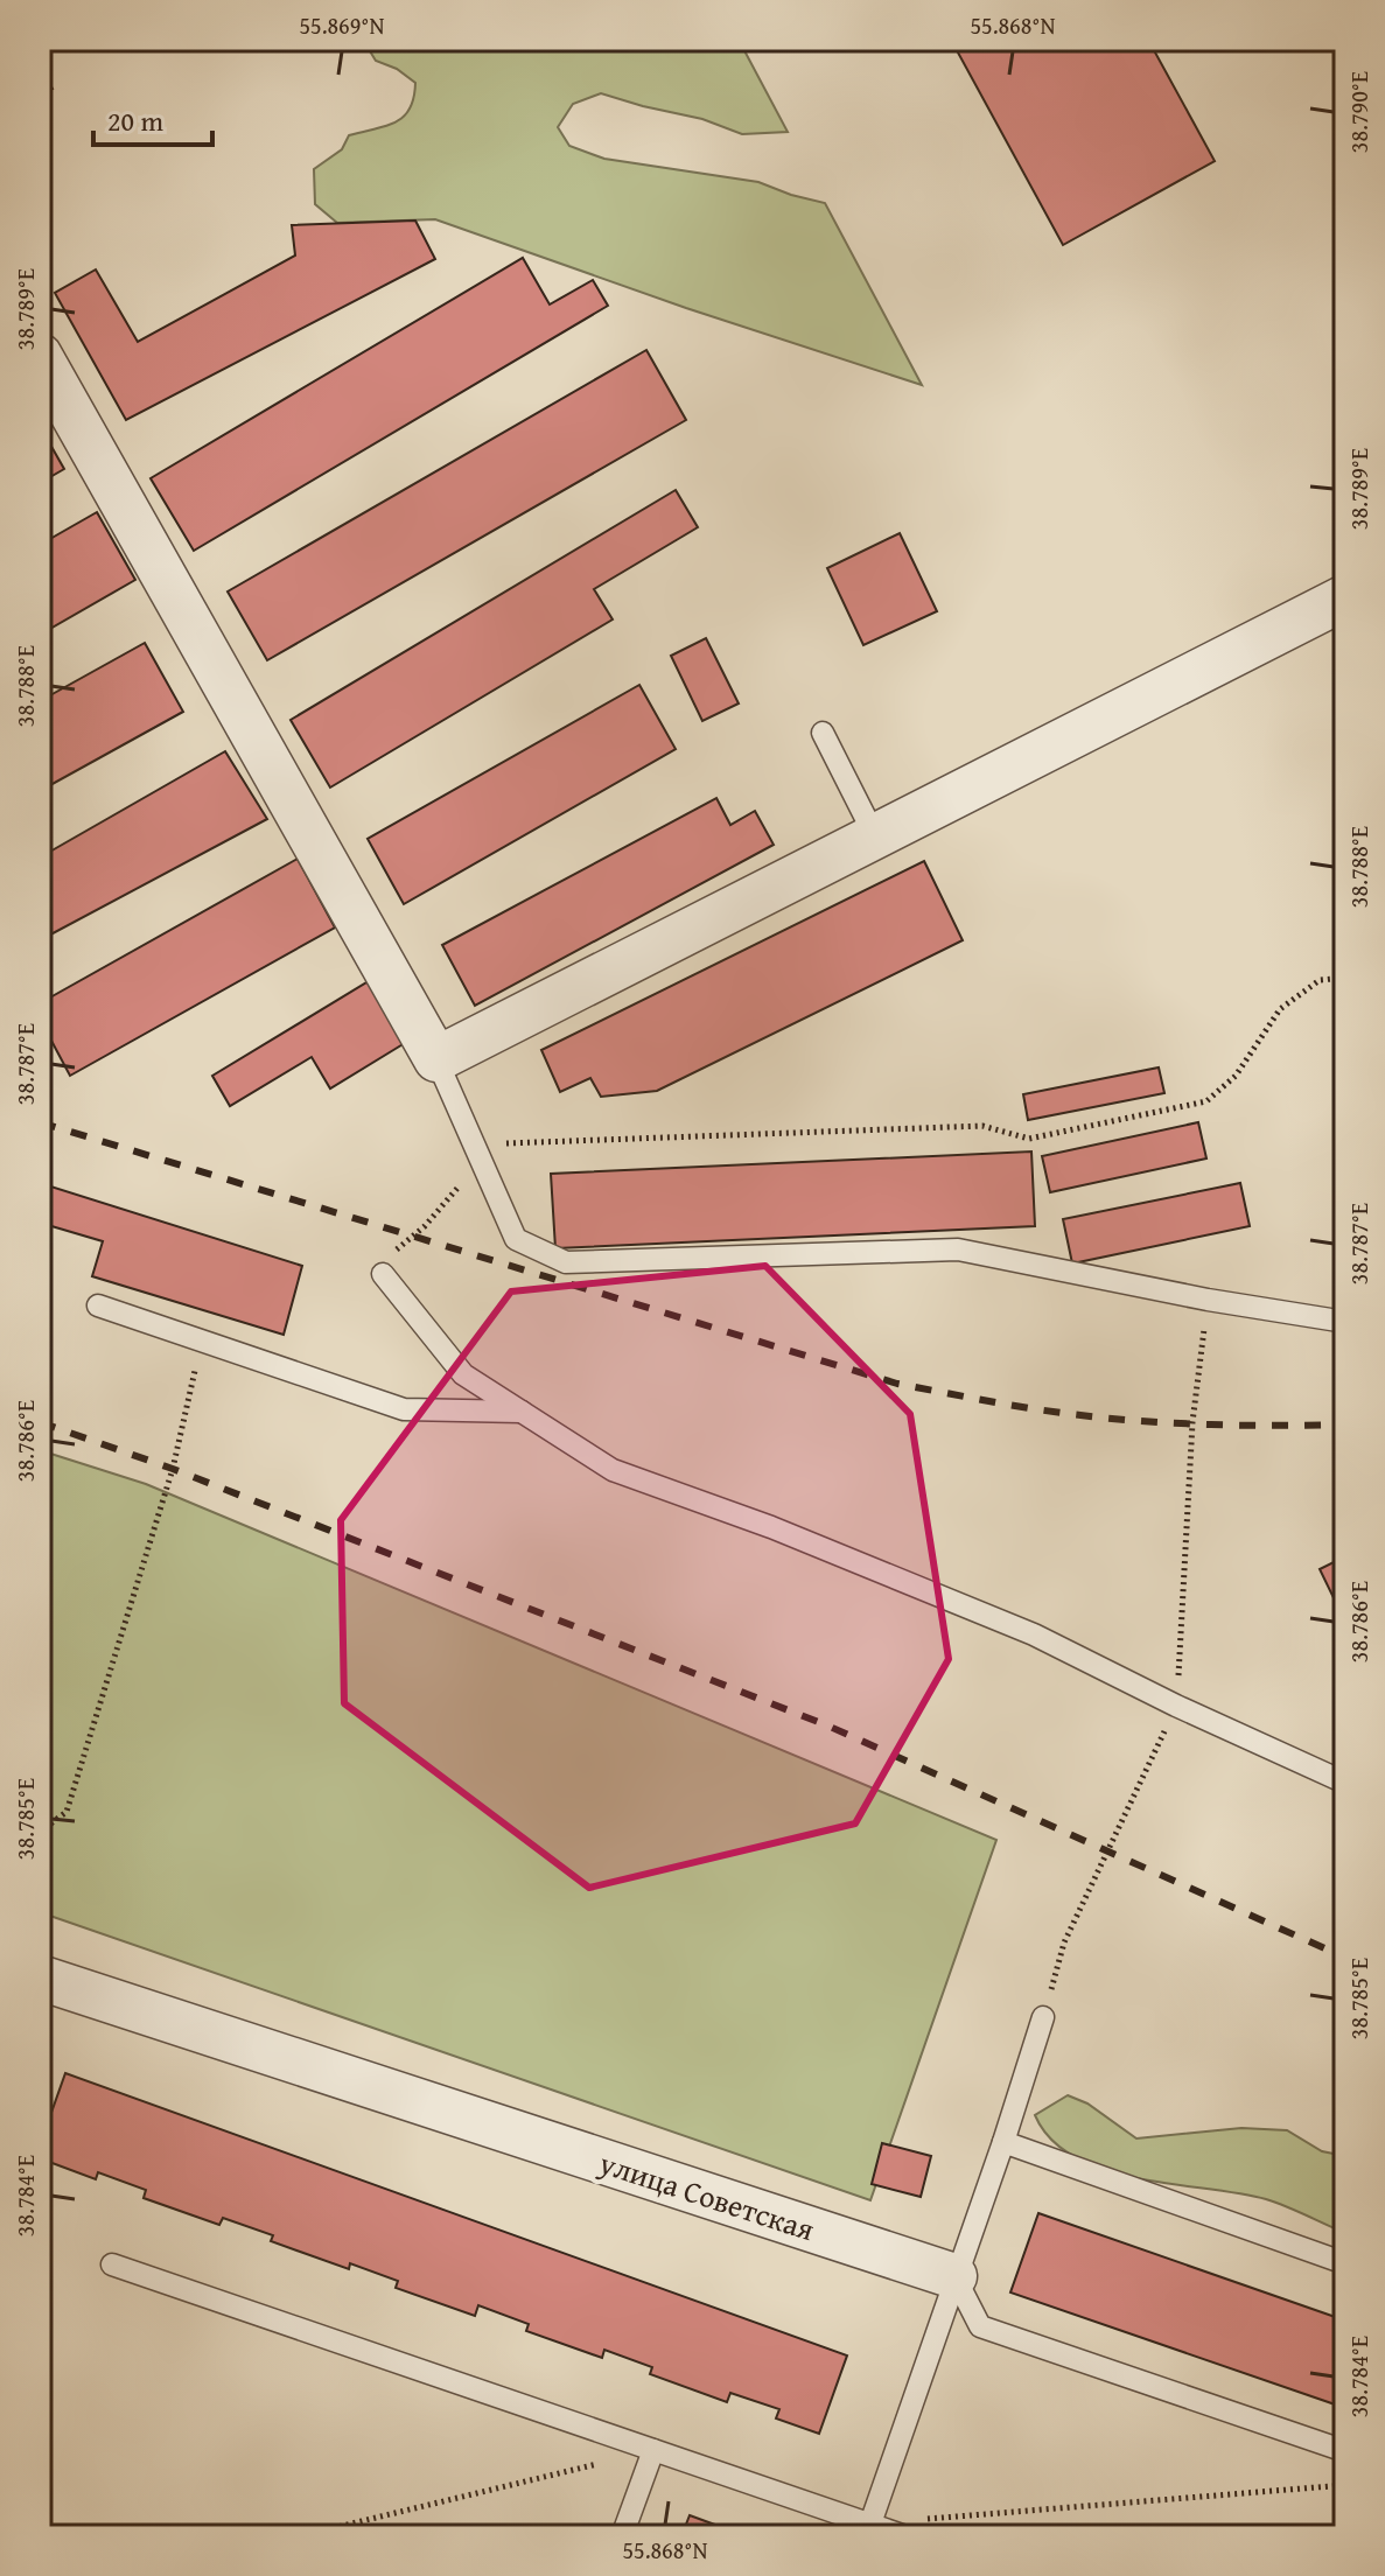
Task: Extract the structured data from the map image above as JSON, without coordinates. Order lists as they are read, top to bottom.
{
  "streets": {
    "street": ["улица Советская"]
  },
  "scale_bar": "20 m",
  "coordinates": [
    "55.869°N",
    "55.868°N",
    "38.790°E",
    "38.789°E",
    "38.788°E",
    "38.787°E",
    "38.786°E",
    "38.785°E",
    "38.784°E"
  ]
}
